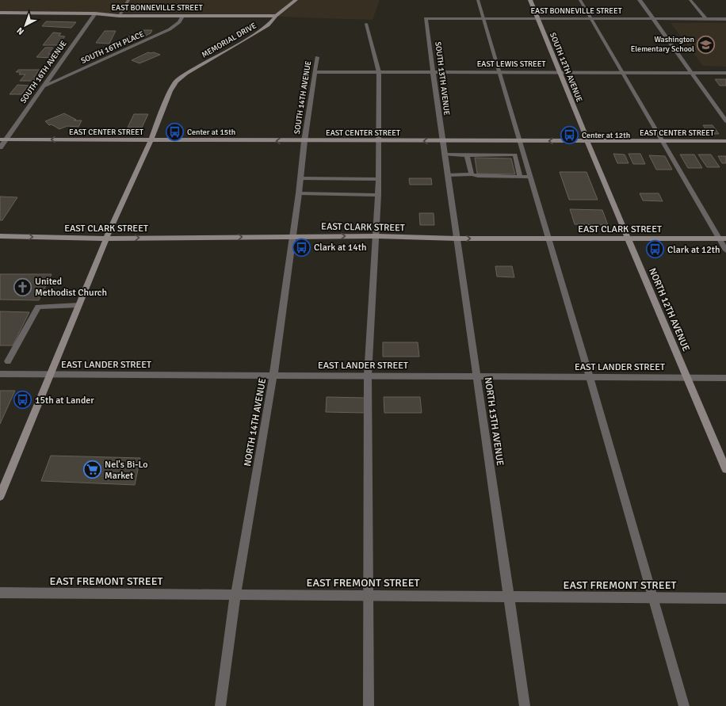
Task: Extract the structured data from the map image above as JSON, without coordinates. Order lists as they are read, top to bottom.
{
  "streets": {
    "street": [
      "EAST BONNEVILLE STREET",
      "MEMORIAL DRIVE",
      "SOUTH 16TH PLACE",
      "EAST LEWIS STREET",
      "SOUTH 12TH AVENUE",
      "SOUTH 16TH AVENUE",
      "SOUTH 13TH AVENUE",
      "SOUTH 14TH AVENUE",
      "EAST CENTER STREET",
      "EAST CLARK STREET",
      "NORTH 12TH AVENUE",
      "EAST LANDER STREET",
      "NORTH 13TH AVENUE",
      "NORTH 14TH AVENUE",
      "EAST FREMONT STREET"
    ]
  },
  "crossings": [
    ["EAST BONNEVILLE STREET", "MEMORIAL DRIVE"],
    ["EAST BONNEVILLE STREET", "SOUTH 16TH PLACE"],
    ["EAST BONNEVILLE STREET", "SOUTH 12TH AVENUE"],
    ["EAST BONNEVILLE STREET", "SOUTH 16TH AVENUE"],
    ["EAST BONNEVILLE STREET", "SOUTH 13TH AVENUE"],
    ["MEMORIAL DRIVE", "EAST CENTER STREET"],
    ["MEMORIAL DRIVE", "EAST CLARK STREET"],
    ["MEMORIAL DRIVE", "EAST LANDER STREET"],
    ["SOUTH 16TH PLACE", "SOUTH 16TH AVENUE"],
    ["EAST LEWIS STREET", "SOUTH 12TH AVENUE"],
    ["EAST LEWIS STREET", "SOUTH 13TH AVENUE"],
    ["EAST LEWIS STREET", "SOUTH 14TH AVENUE"],
    ["SOUTH 12TH AVENUE", "EAST CENTER STREET"],
    ["SOUTH 12TH AVENUE", "NORTH 12TH AVENUE"],
    ["SOUTH 16TH AVENUE", "EAST CENTER STREET"],
    ["SOUTH 13TH AVENUE", "EAST CENTER STREET"],
    ["SOUTH 13TH AVENUE", "NORTH 13TH AVENUE"],
    ["SOUTH 14TH AVENUE", "EAST CENTER STREET"],
    ["SOUTH 14TH AVENUE", "NORTH 14TH AVENUE"],
    ["EAST CENTER STREET", "NORTH 12TH AVENUE"],
    ["EAST CENTER STREET", "NORTH 13TH AVENUE"],
    ["EAST CENTER STREET", "NORTH 14TH AVENUE"],
    ["EAST CLARK STREET", "NORTH 12TH AVENUE"],
    ["EAST CLARK STREET", "NORTH 13TH AVENUE"],
    ["EAST CLARK STREET", "NORTH 14TH AVENUE"],
    ["NORTH 12TH AVENUE", "EAST LANDER STREET"],
    ["EAST LANDER STREET", "NORTH 13TH AVENUE"],
    ["EAST LANDER STREET", "NORTH 14TH AVENUE"],
    ["NORTH 13TH AVENUE", "EAST FREMONT STREET"],
    ["NORTH 14TH AVENUE", "EAST FREMONT STREET"]
  ],
  "one_way": ["EAST CENTER STREET", "EAST CLARK STREET"],
  "places": {
    "school or university": ["Washington Elementary School"],
    "bus stop": [
      "Center at 15th",
      "Center at 12th",
      "Clark at 14th",
      "Clark at 12th",
      "15th at Lander"
    ],
    "church": ["United Methodist Church"],
    "supermarket": ["Nel's Bi-Lo Market"]
  },
  "north": "bottom left"
}
